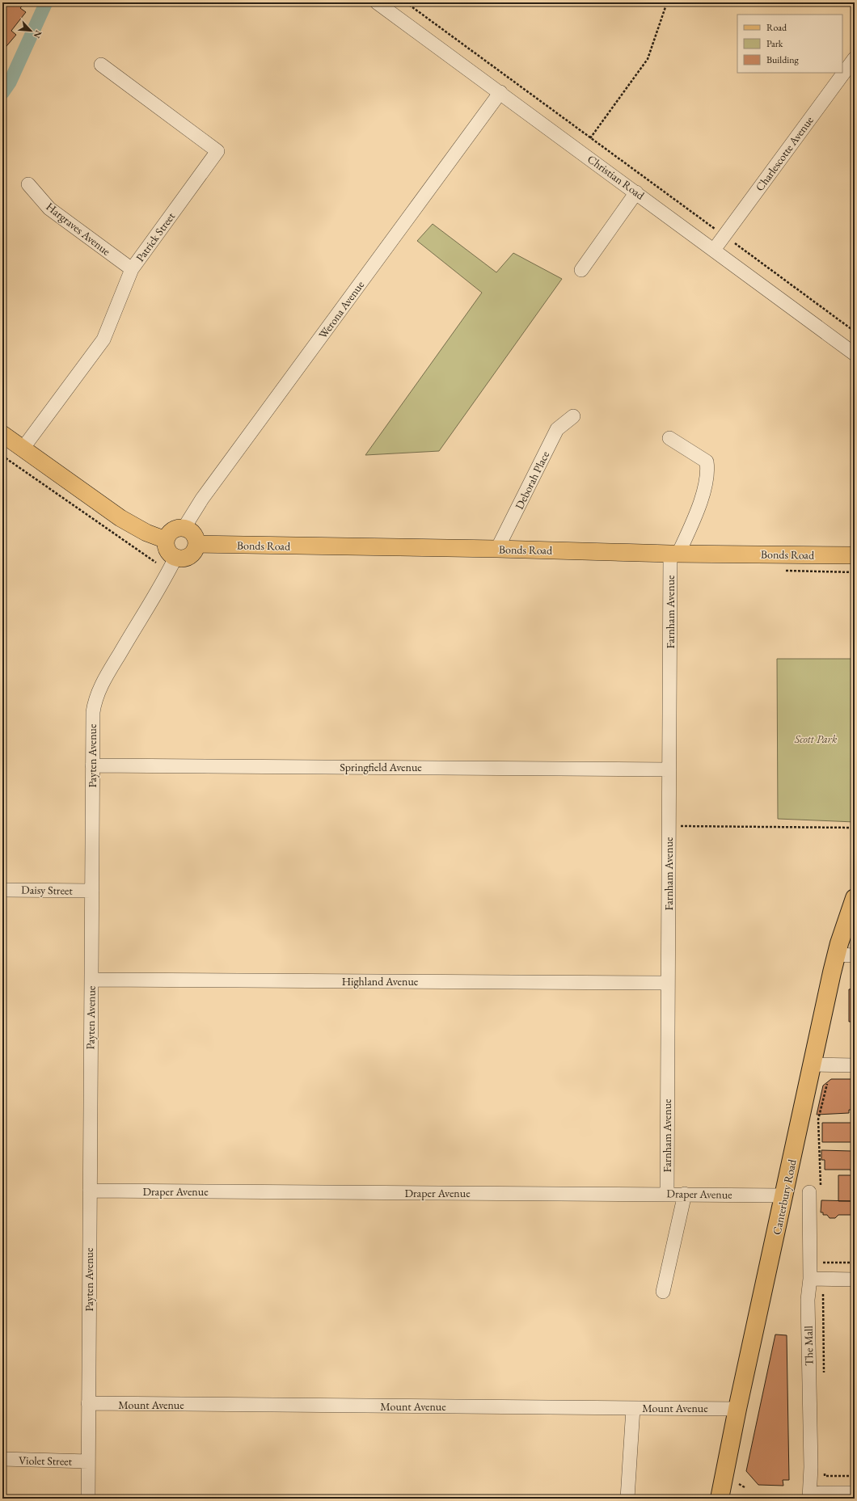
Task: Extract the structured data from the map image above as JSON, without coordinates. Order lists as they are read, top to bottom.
{
  "streets": {
    "highway": ["Canterbury Road"],
    "main road": ["Bonds Road"],
    "street": [
      "Charlescotte Avenue",
      "Christian Road",
      "Hargraves Avenue",
      "Patrick Street",
      "Werona Avenue",
      "Deborah Place",
      "Farnham Avenue",
      "Payten Avenue",
      "Springfield Avenue",
      "Daisy Street",
      "Highland Avenue",
      "Draper Avenue",
      "The Mall",
      "Mount Avenue",
      "Violet Street"
    ]
  },
  "crossings": [
    ["Charlescotte Avenue", "Christian Road"],
    ["Christian Road", "Werona Avenue"],
    ["Hargraves Avenue", "Patrick Street"],
    ["Werona Avenue", "Bonds Road"],
    ["Werona Avenue", "Payten Avenue"],
    ["Deborah Place", "Bonds Road"],
    ["Bonds Road", "Farnham Avenue"],
    ["Bonds Road", "Payten Avenue"],
    ["Farnham Avenue", "Springfield Avenue"],
    ["Farnham Avenue", "Highland Avenue"],
    ["Farnham Avenue", "Draper Avenue"],
    ["Payten Avenue", "Springfield Avenue"],
    ["Payten Avenue", "Daisy Street"],
    ["Payten Avenue", "Highland Avenue"],
    ["Payten Avenue", "Draper Avenue"],
    ["Payten Avenue", "Mount Avenue"],
    ["Payten Avenue", "Violet Street"],
    ["Draper Avenue", "Canterbury Road"],
    ["Canterbury Road", "Mount Avenue"]
  ],
  "parks": ["Scott Park"],
  "legend": ["Road", "Park", "Building"],
  "north": "bottom right"
}
